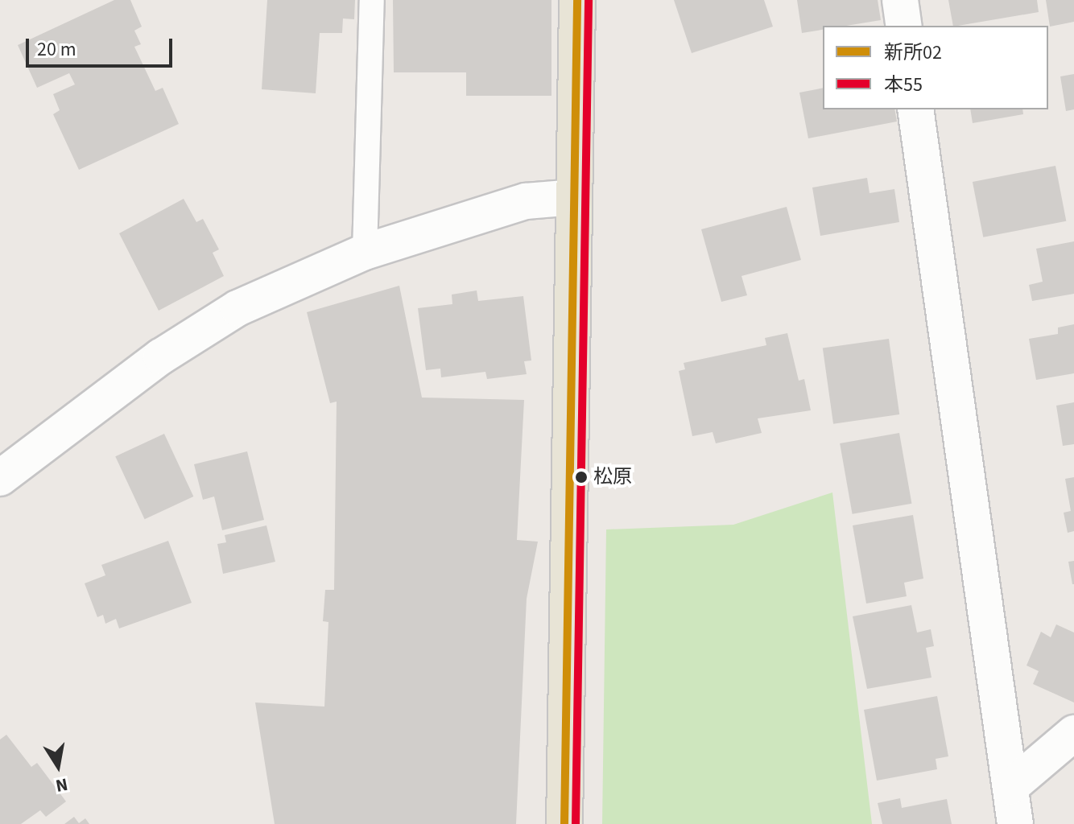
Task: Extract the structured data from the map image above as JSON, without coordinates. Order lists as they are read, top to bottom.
{
  "places": ["松原"],
  "lines": ["transit line 新所02", "transit line 本55"],
  "legend": ["新所02", "本55"],
  "scale_bar": "20 m",
  "north": "bottom"
}
